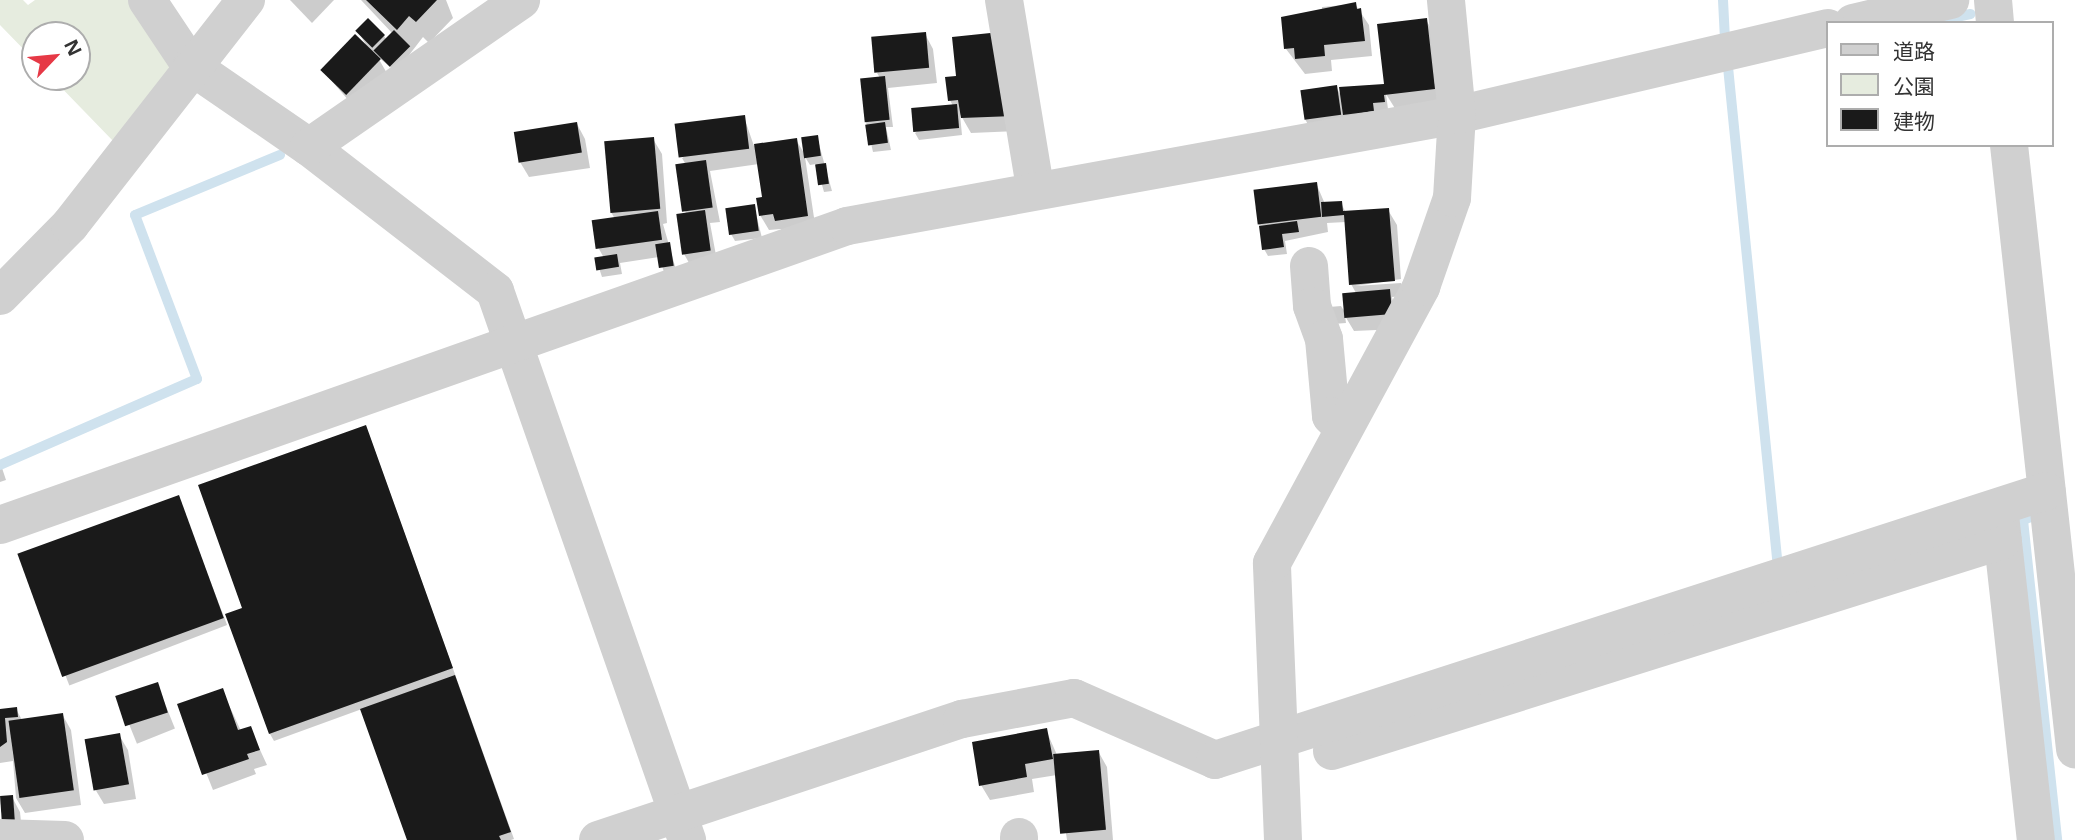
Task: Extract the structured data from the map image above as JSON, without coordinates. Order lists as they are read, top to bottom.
{
  "legend": ["道路", "公園", "建物"],
  "north": "top right"
}
